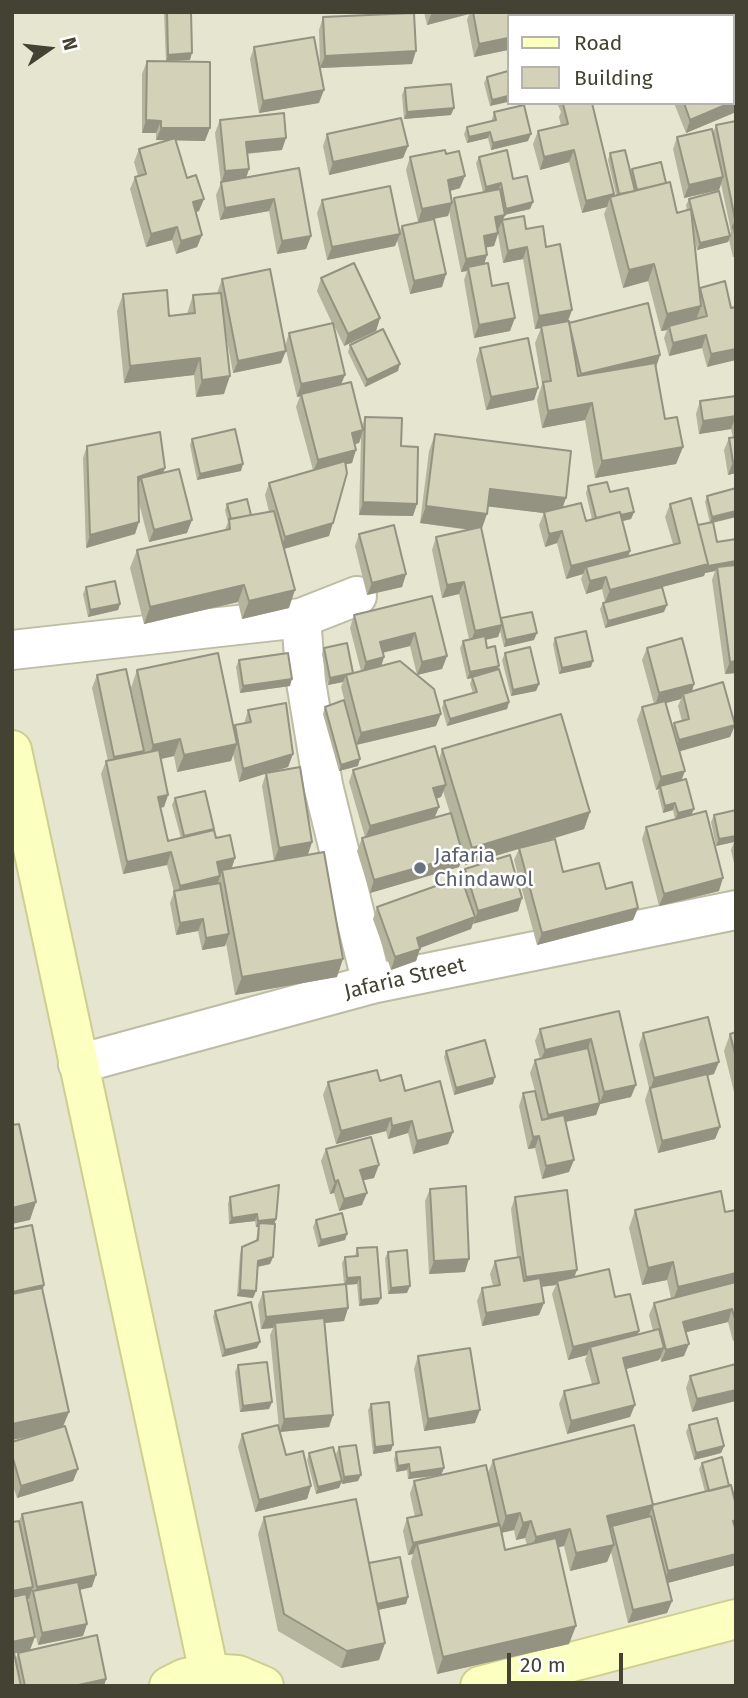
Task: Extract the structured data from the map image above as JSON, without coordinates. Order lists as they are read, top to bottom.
{
  "streets": {
    "street": ["Jafaria Street"]
  },
  "places": ["Jafaria Chindawol"],
  "legend": ["Road", "Building"],
  "scale_bar": "20 m",
  "north": "right"
}
